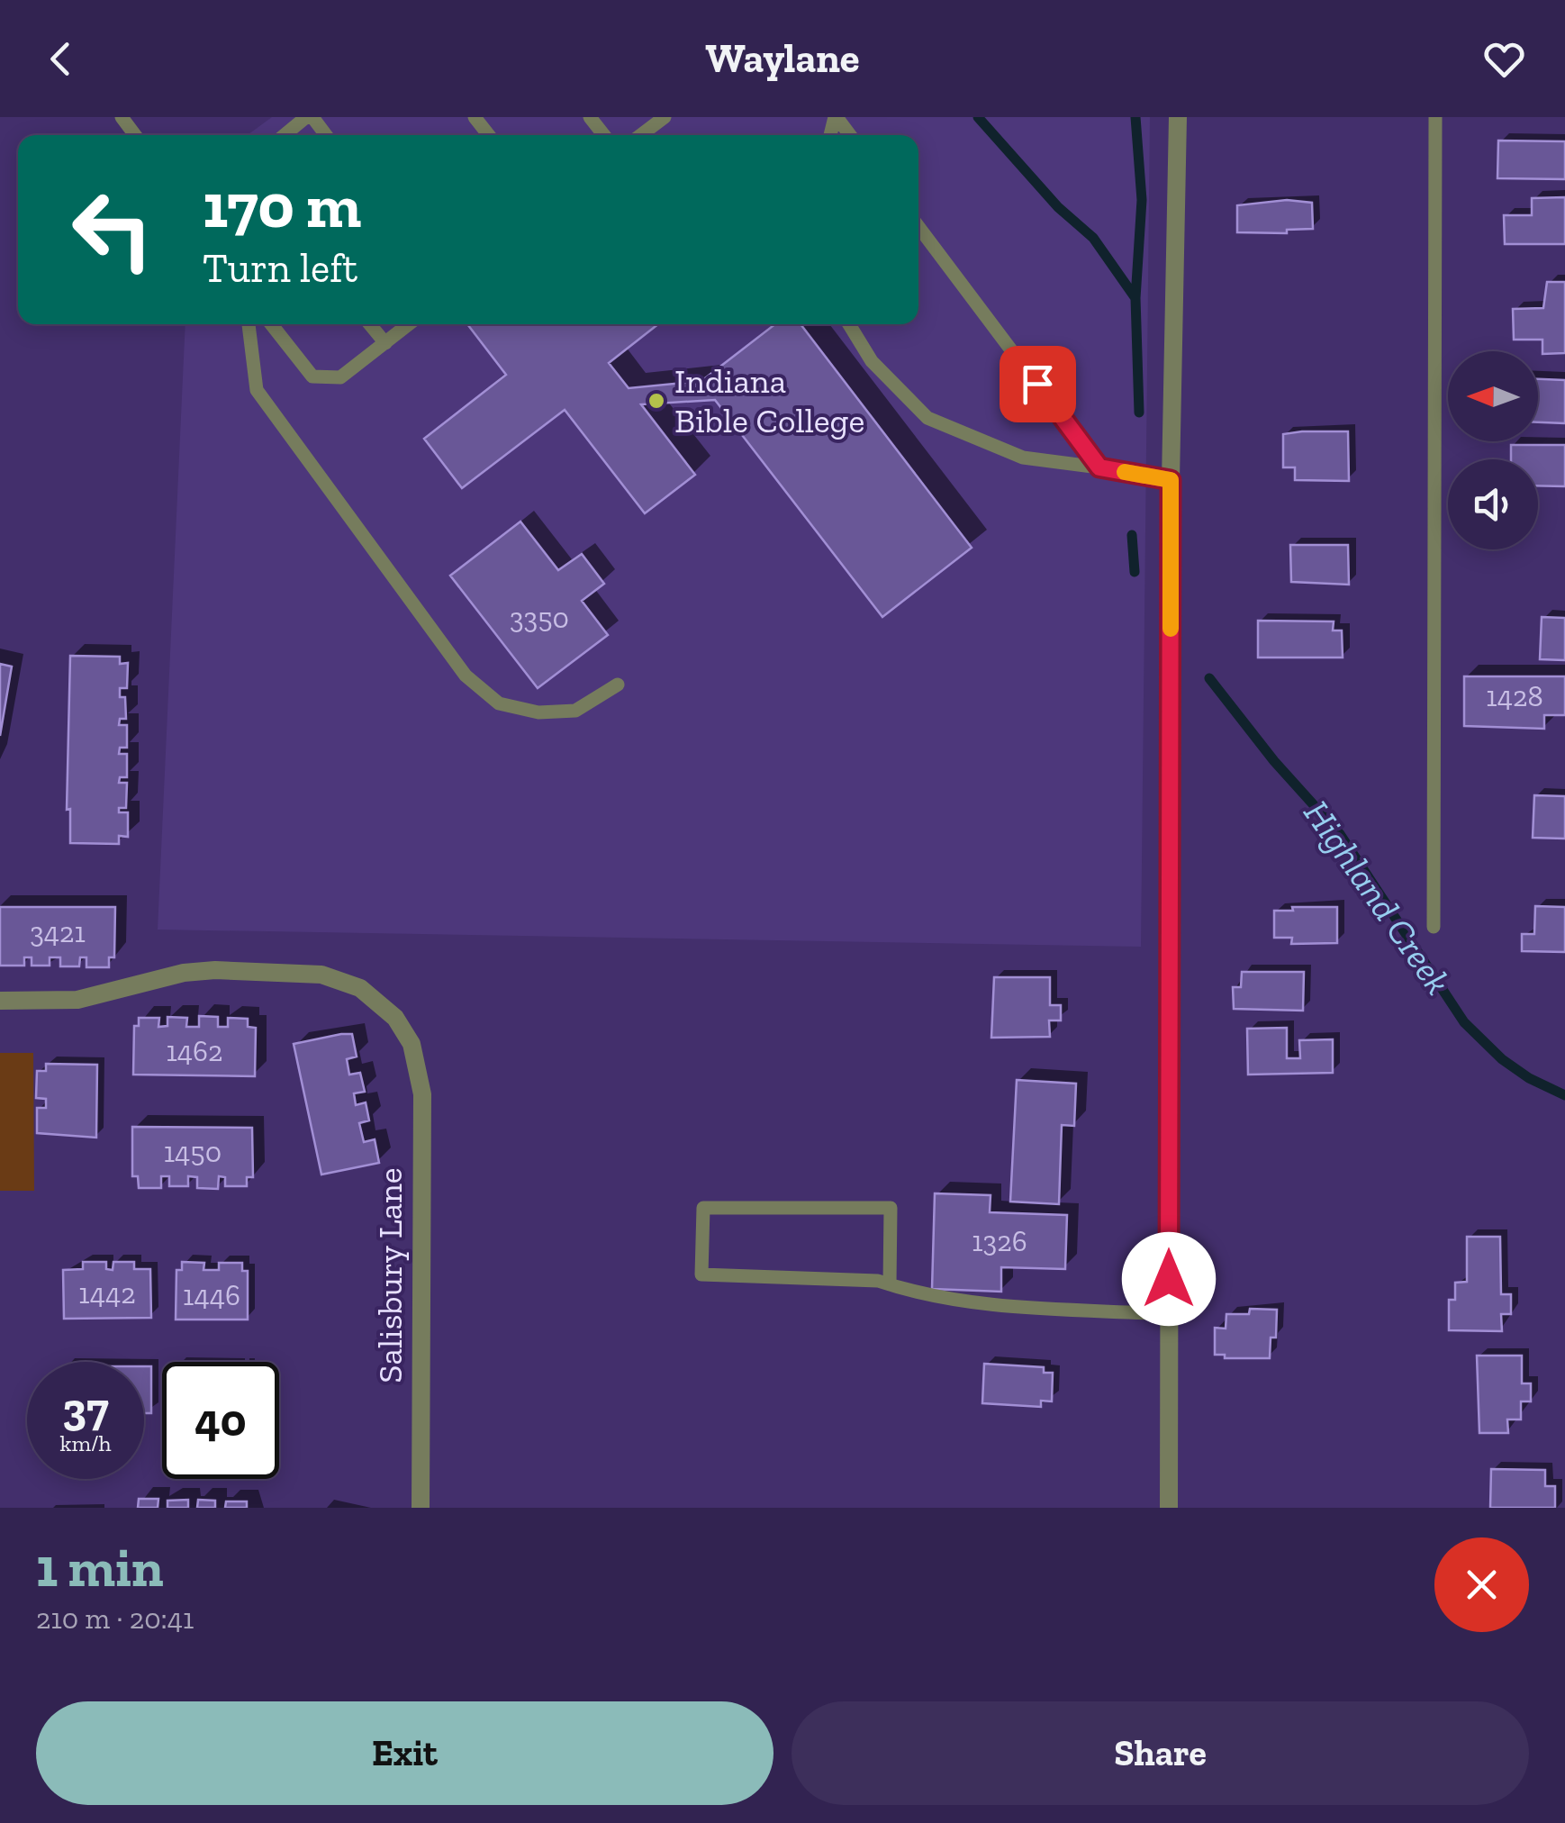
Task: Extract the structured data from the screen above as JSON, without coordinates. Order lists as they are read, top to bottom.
{
  "streets": {
    "street": ["Salisbury Lane"]
  },
  "water": ["Highland Creek"],
  "places": ["Indiana Bible College"],
  "house_numbers": [
    "3350",
    "1428",
    "3421",
    "1462",
    "1450",
    "1326",
    "1442",
    "1446"
  ],
  "north": "left",
  "page": {
    "header": "Waylane",
    "turn": ["170 m", "Turn left"],
    "speed": "37 km/h",
    "limit": "40",
    "heading": ["1 min", "210 m · 20:41"],
    "buttons": ["Exit", "Share"]
  }
}
